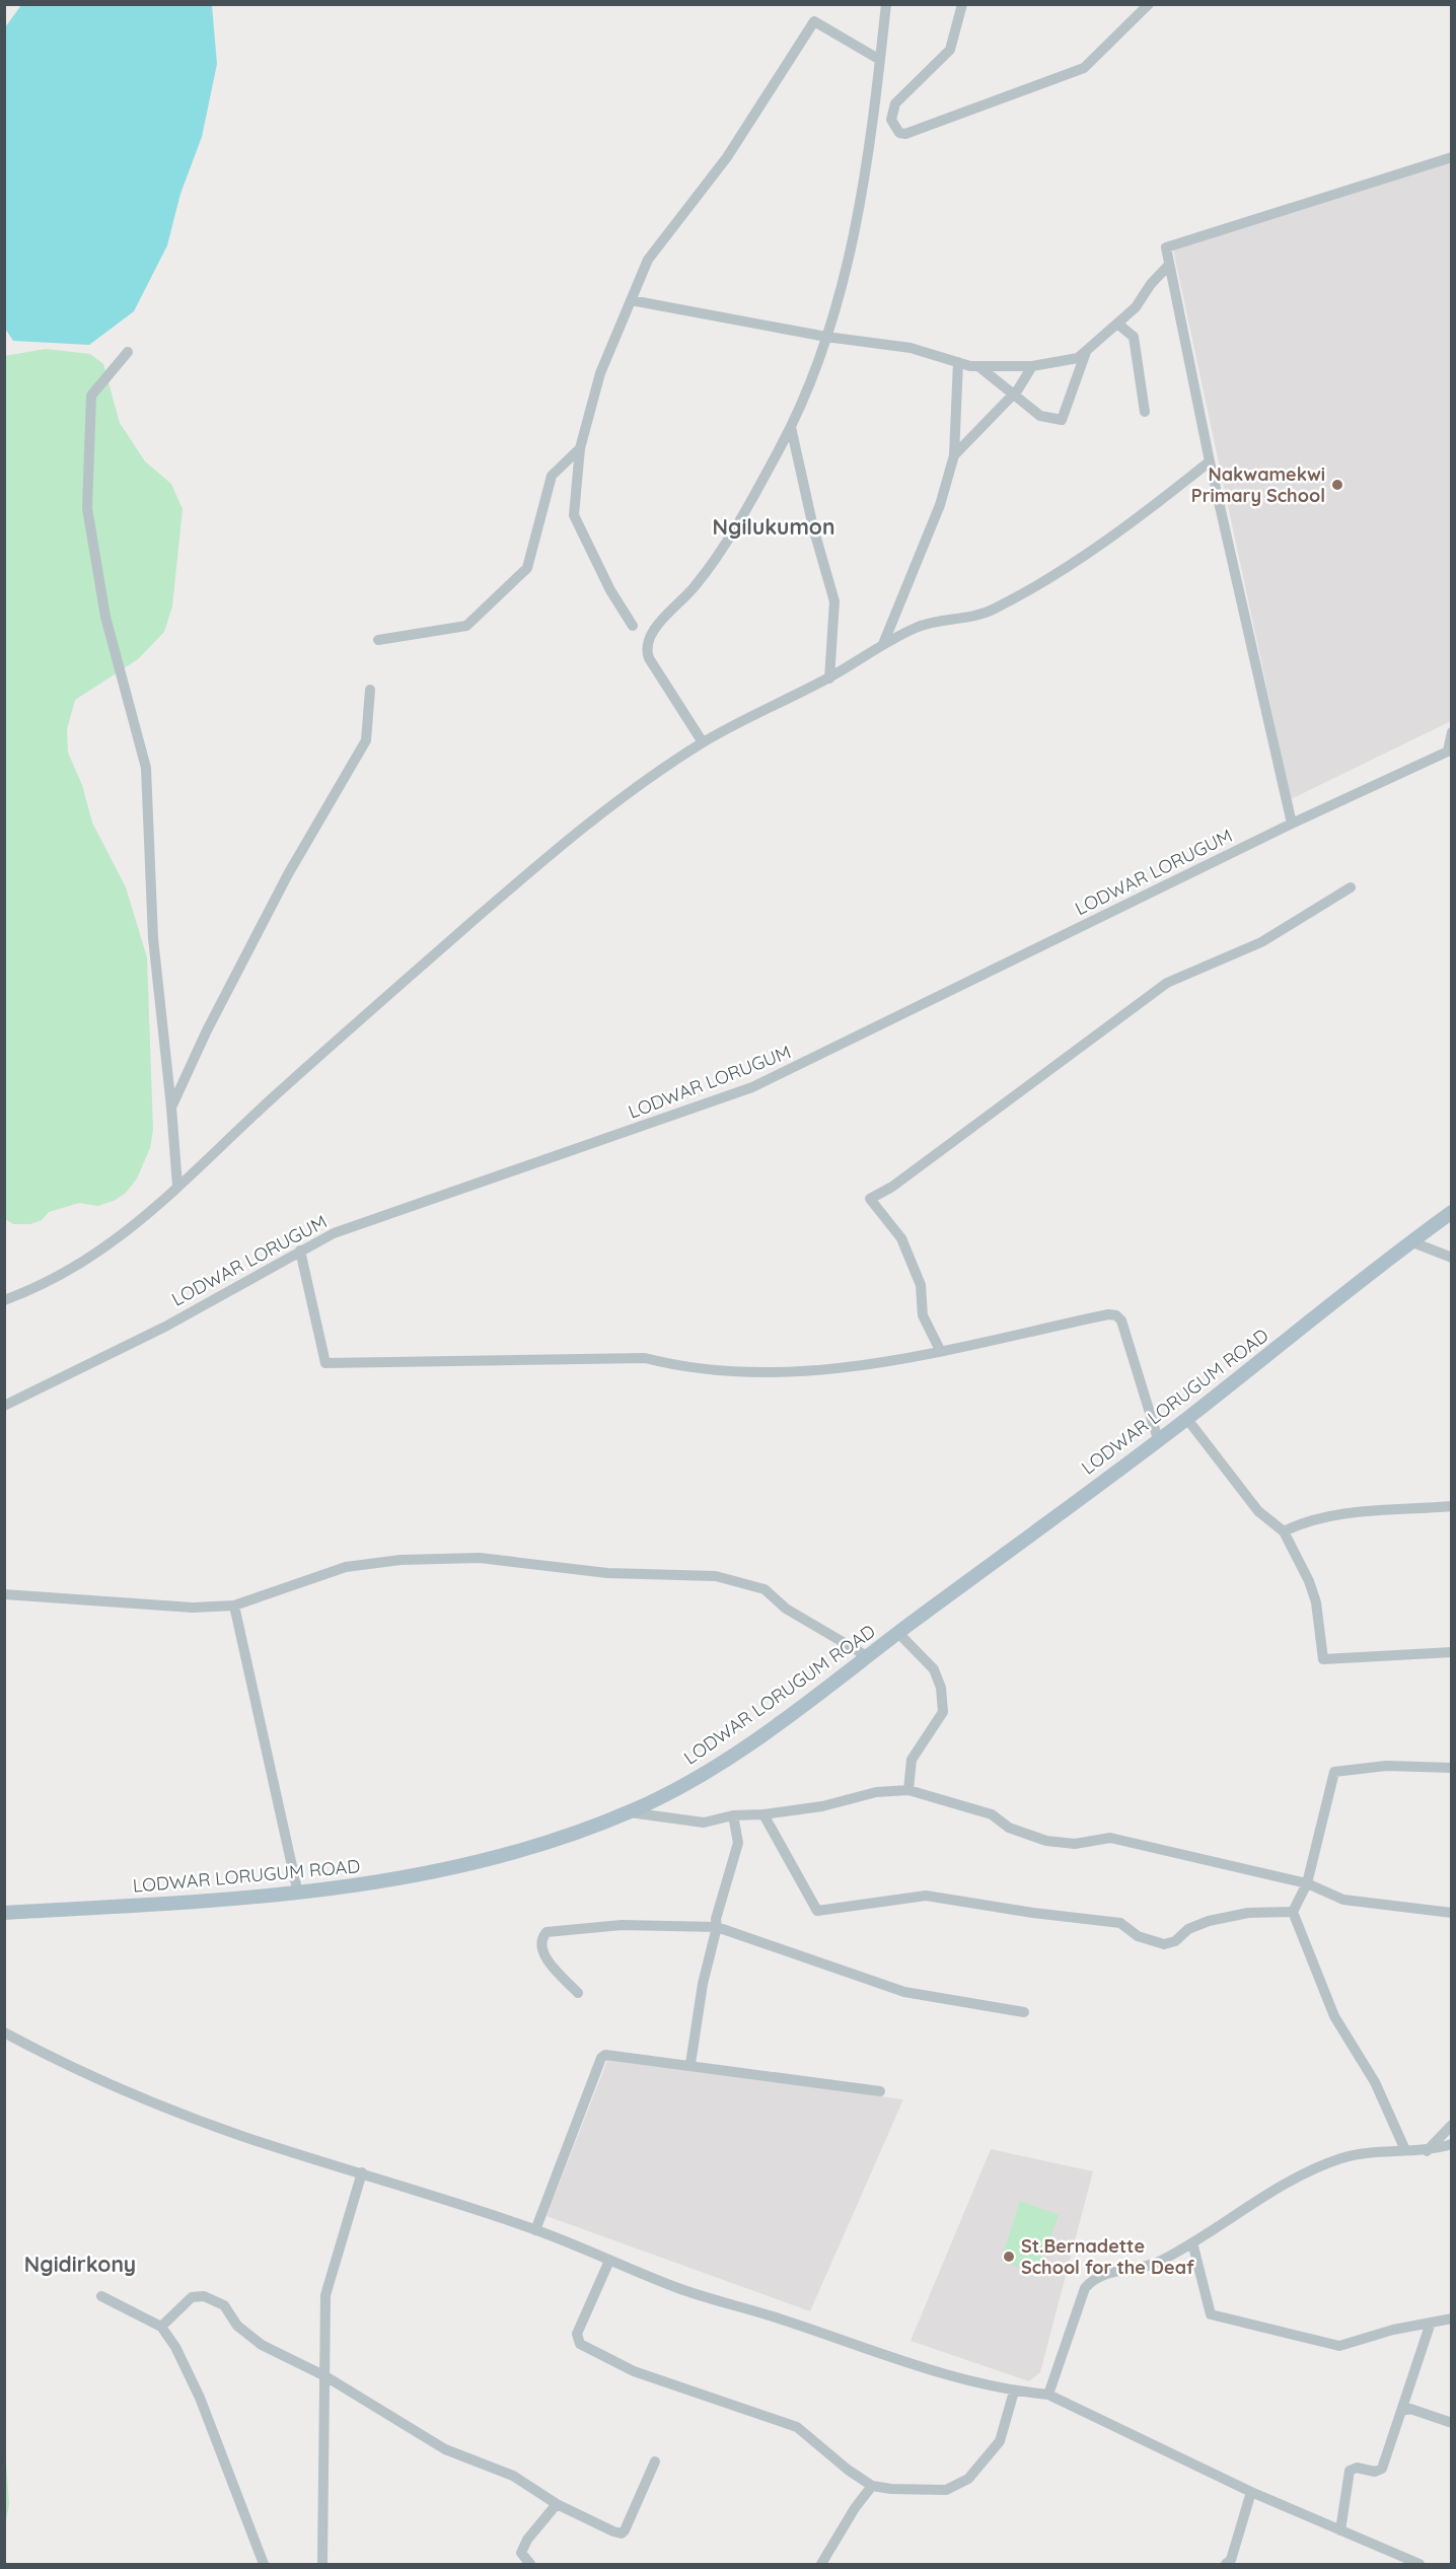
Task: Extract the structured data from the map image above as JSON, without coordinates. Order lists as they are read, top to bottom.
{
  "streets": {
    "main road": ["LODWAR LORUGUM ROAD"],
    "street": ["LODWAR LORUGUM"]
  },
  "districts": ["Ngilukumon", "Ngidirkony"],
  "places": ["Nakwamekwi Primary School", "St.Bernadette School for the Deaf"]
}
